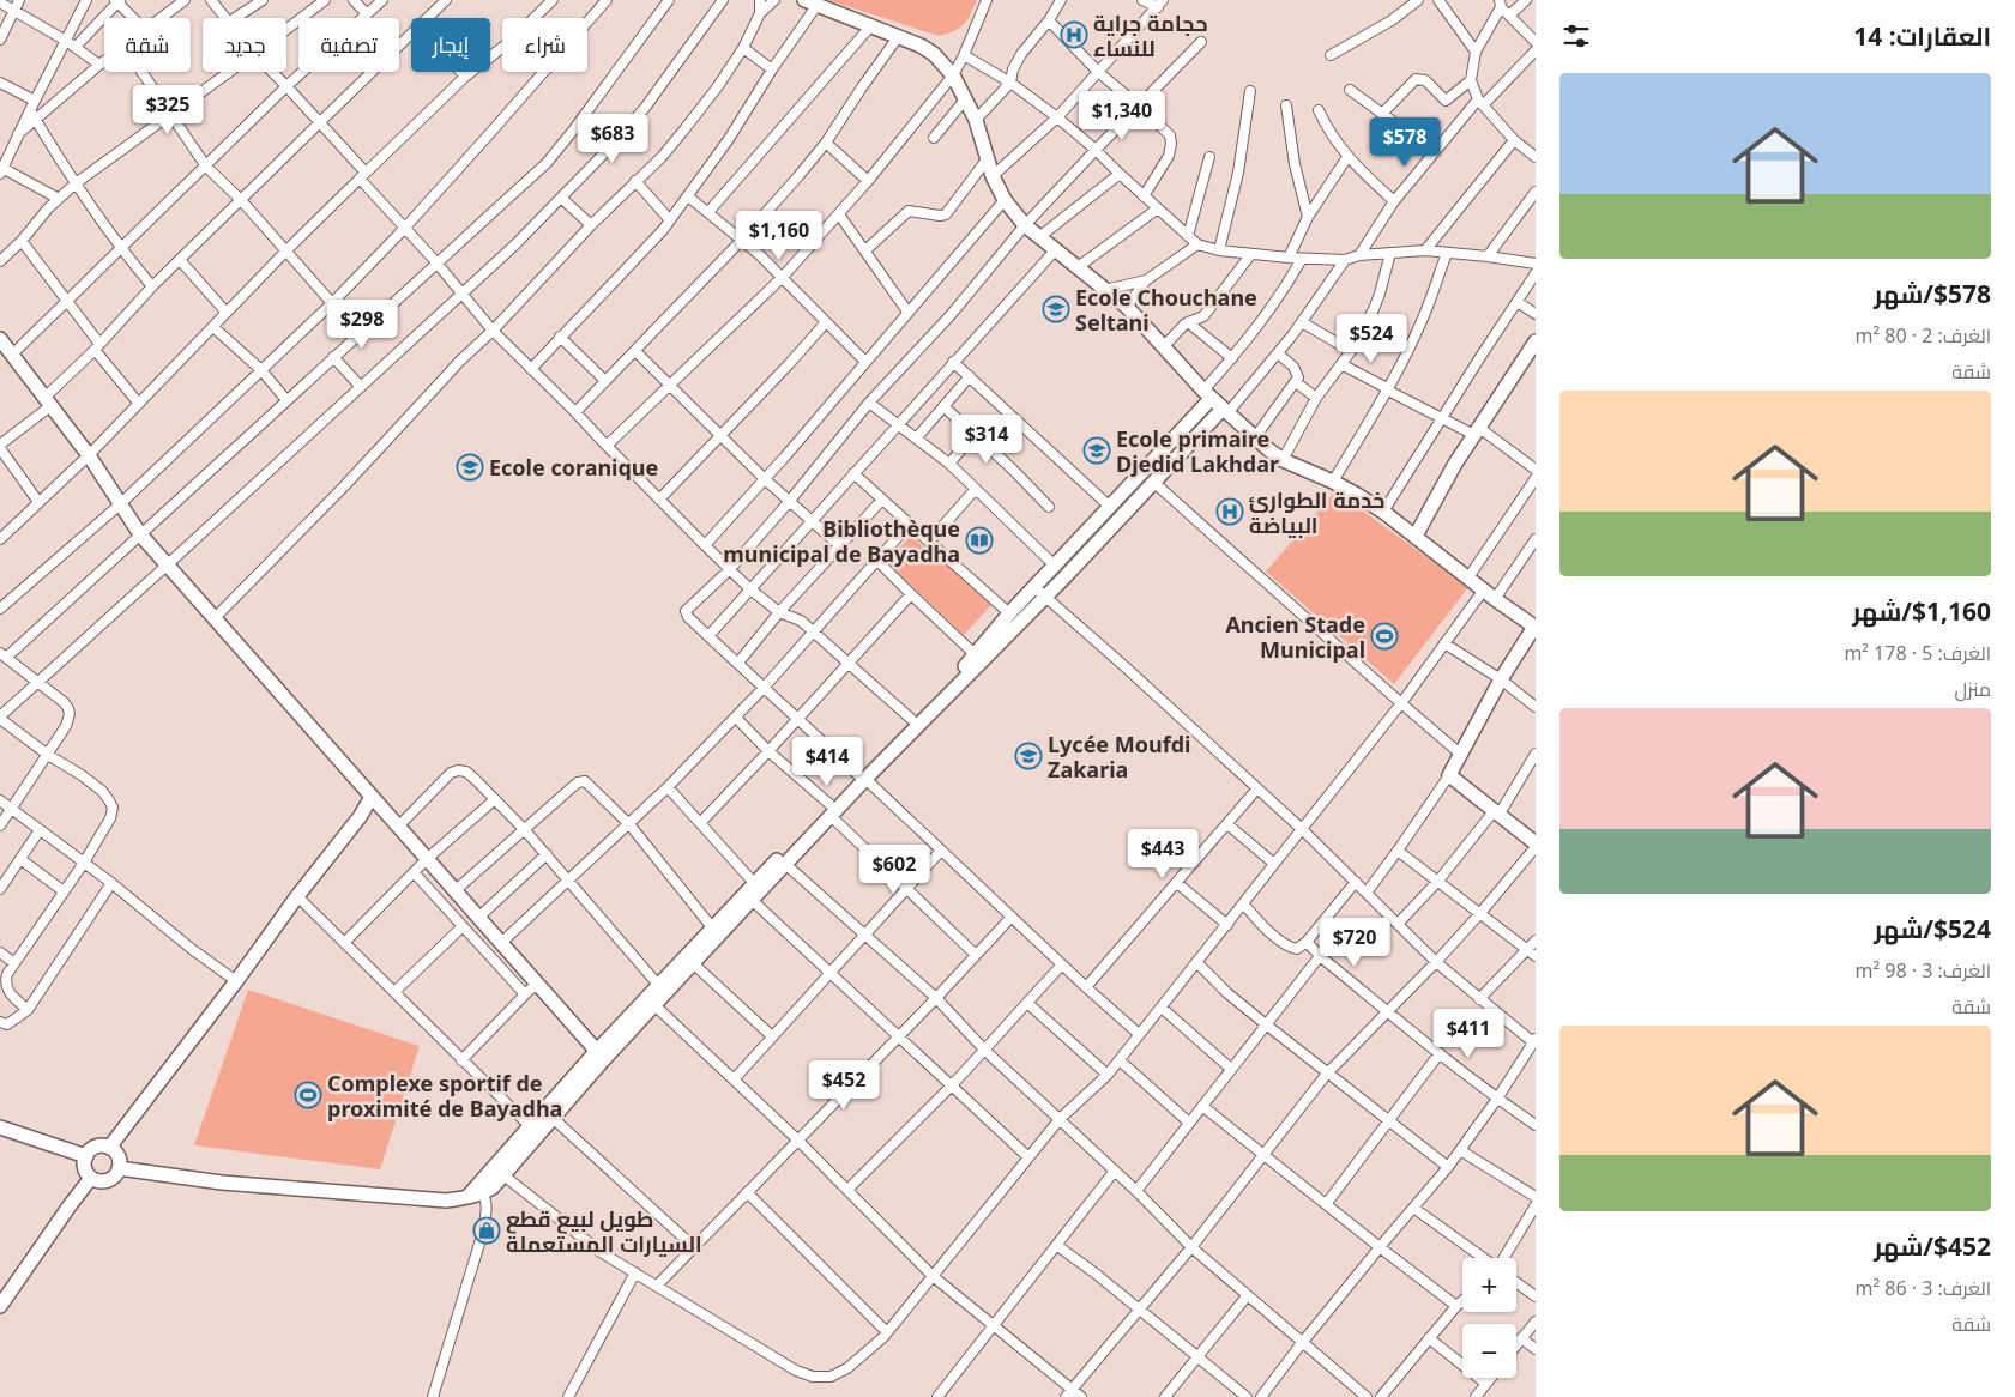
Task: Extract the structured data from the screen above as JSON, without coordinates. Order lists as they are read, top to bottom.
{
  "places": {
    "hospital": ["حجامة جراية للنساء", "خدمة الطوارئ البياضة"],
    "school or university": [
      "Ecole Chouchane Seltani",
      "Ecole primaire Djedid Lakhdar",
      "Ecole coranique",
      "Lycée Moufdi Zakaria"
    ],
    "library": ["Bibliothèque municipal de Bayadha"],
    "sports": ["Ancien Stade Municipal", "Complexe sportif de proximité de Bayadha"],
    "shop": ["طويل لبيع قطع السيارات المستعملة"]
  },
  "page": {
    "heading": "العقارات: 14",
    "chip": [
      "شراء",
      "إيجار",
      "تصفية",
      "جديد",
      "شقة"
    ],
    "list": [
      {
        "name": "$578/شهر",
        "note": "الغرف: 2 · 80 m² · شقة"
      },
      {
        "name": "$1,160/شهر",
        "note": "الغرف: 5 · 178 m² · منزل"
      },
      {
        "name": "$524/شهر",
        "note": "الغرف: 3 · 98 m² · شقة"
      },
      {
        "name": "$452/شهر",
        "note": "الغرف: 3 · 86 m² · شقة"
      }
    ],
    "price": [
      "$325",
      "$1,340",
      "$683",
      "$578",
      "$1,160",
      "$298",
      "$524",
      "$314",
      "$414",
      "$443",
      "$602",
      "$720",
      "$411",
      "$452"
    ],
    "map_buttons": ["+", "−"]
  }
}
